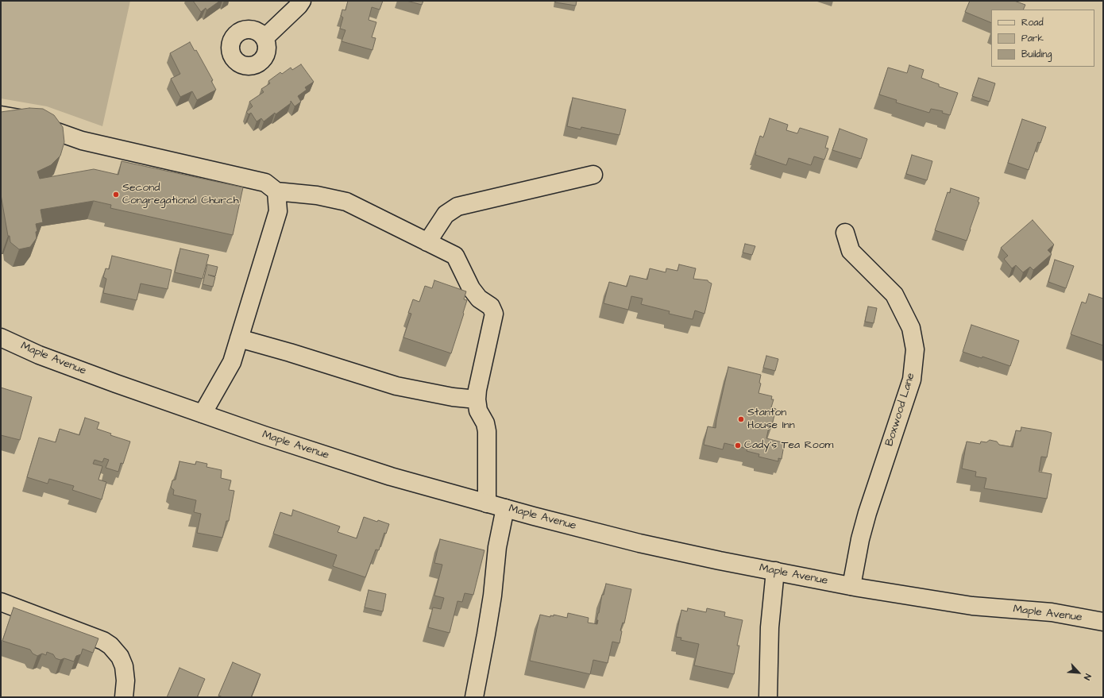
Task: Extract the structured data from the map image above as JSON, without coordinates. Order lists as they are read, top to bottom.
{
  "streets": {
    "main road": ["Maple Avenue", "Boxwood Lane"]
  },
  "crossings": [
    ["Maple Avenue", "Boxwood Lane"]
  ],
  "places": ["Second Congregational Church", "Stanton House Inn", "Cady's Tea Room"],
  "legend": ["Road", "Park", "Building"],
  "north": "bottom right"
}
